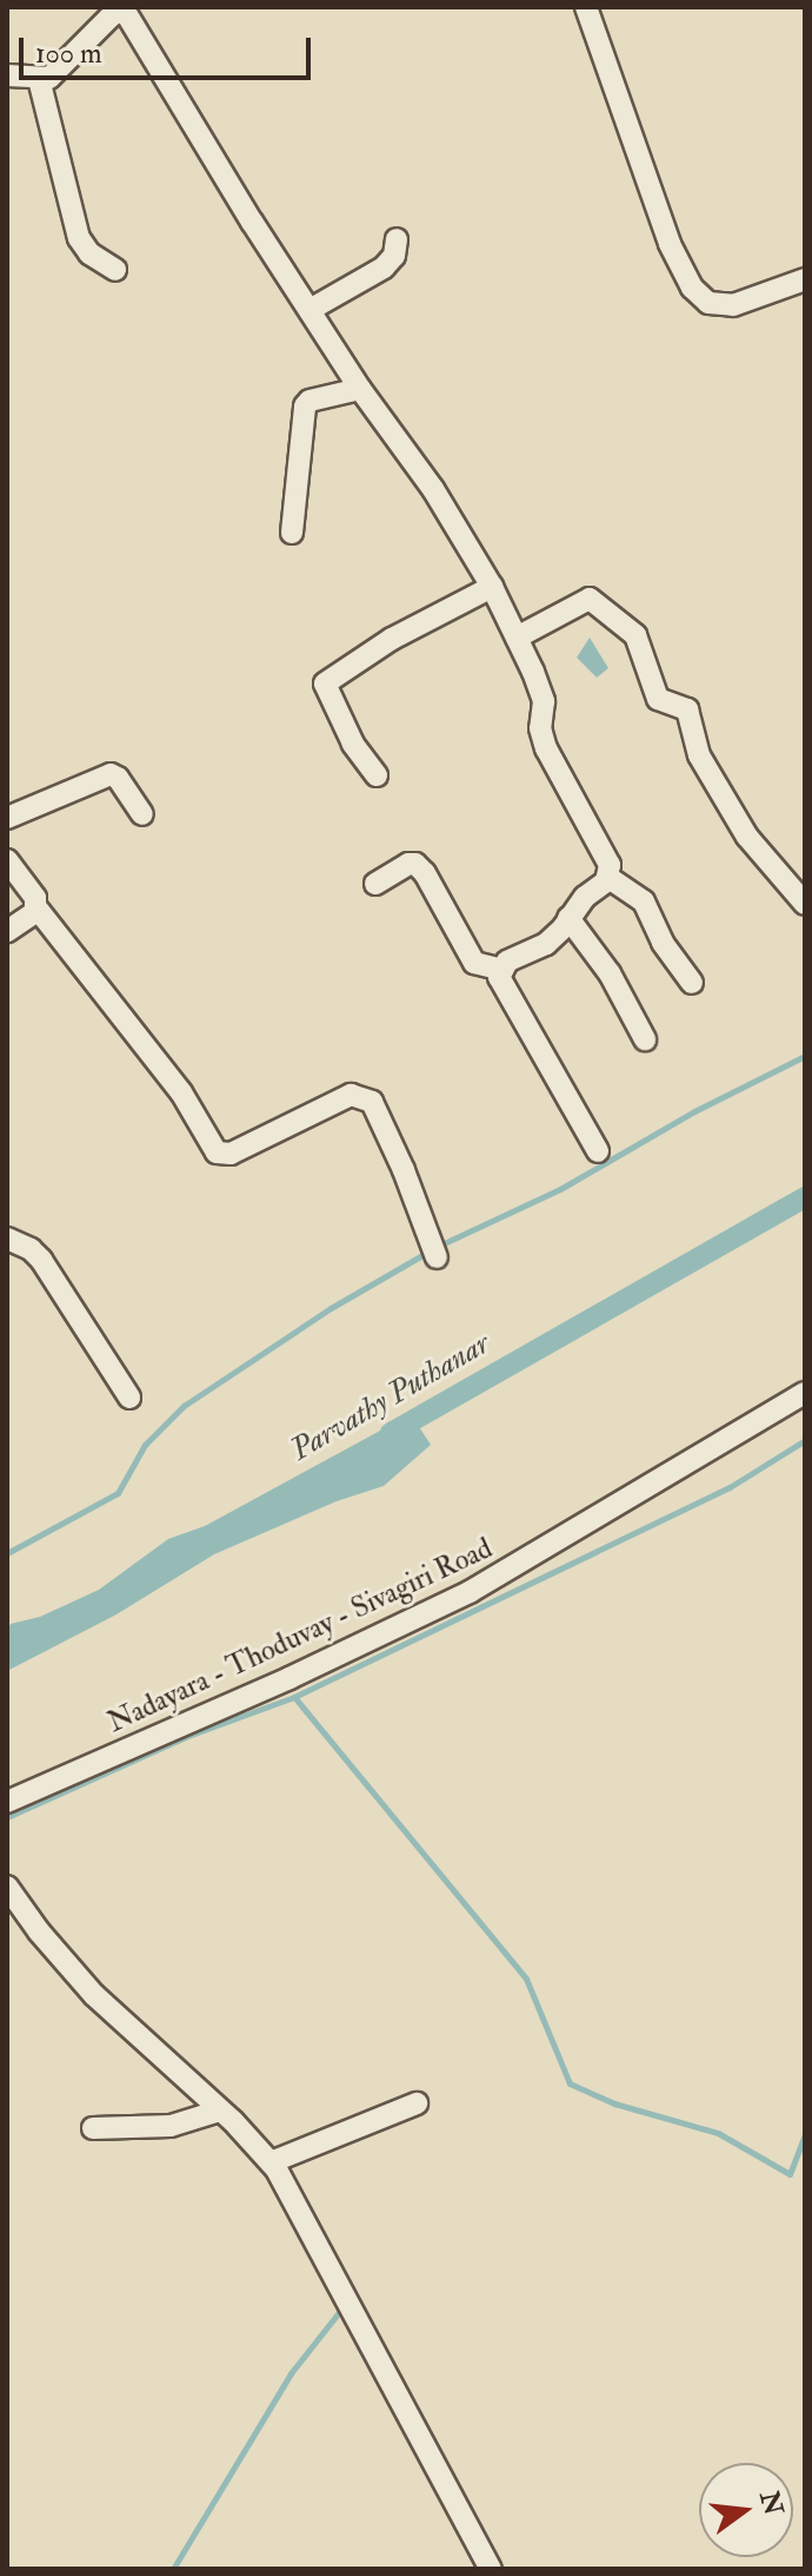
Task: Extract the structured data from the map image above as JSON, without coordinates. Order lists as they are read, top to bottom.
{
  "streets": {
    "street": ["Nadayara - Thoduvay - Sivagiri Road"]
  },
  "water": ["Parvathy Puthanar"],
  "scale_bar": "100 m",
  "north": "right"
}
